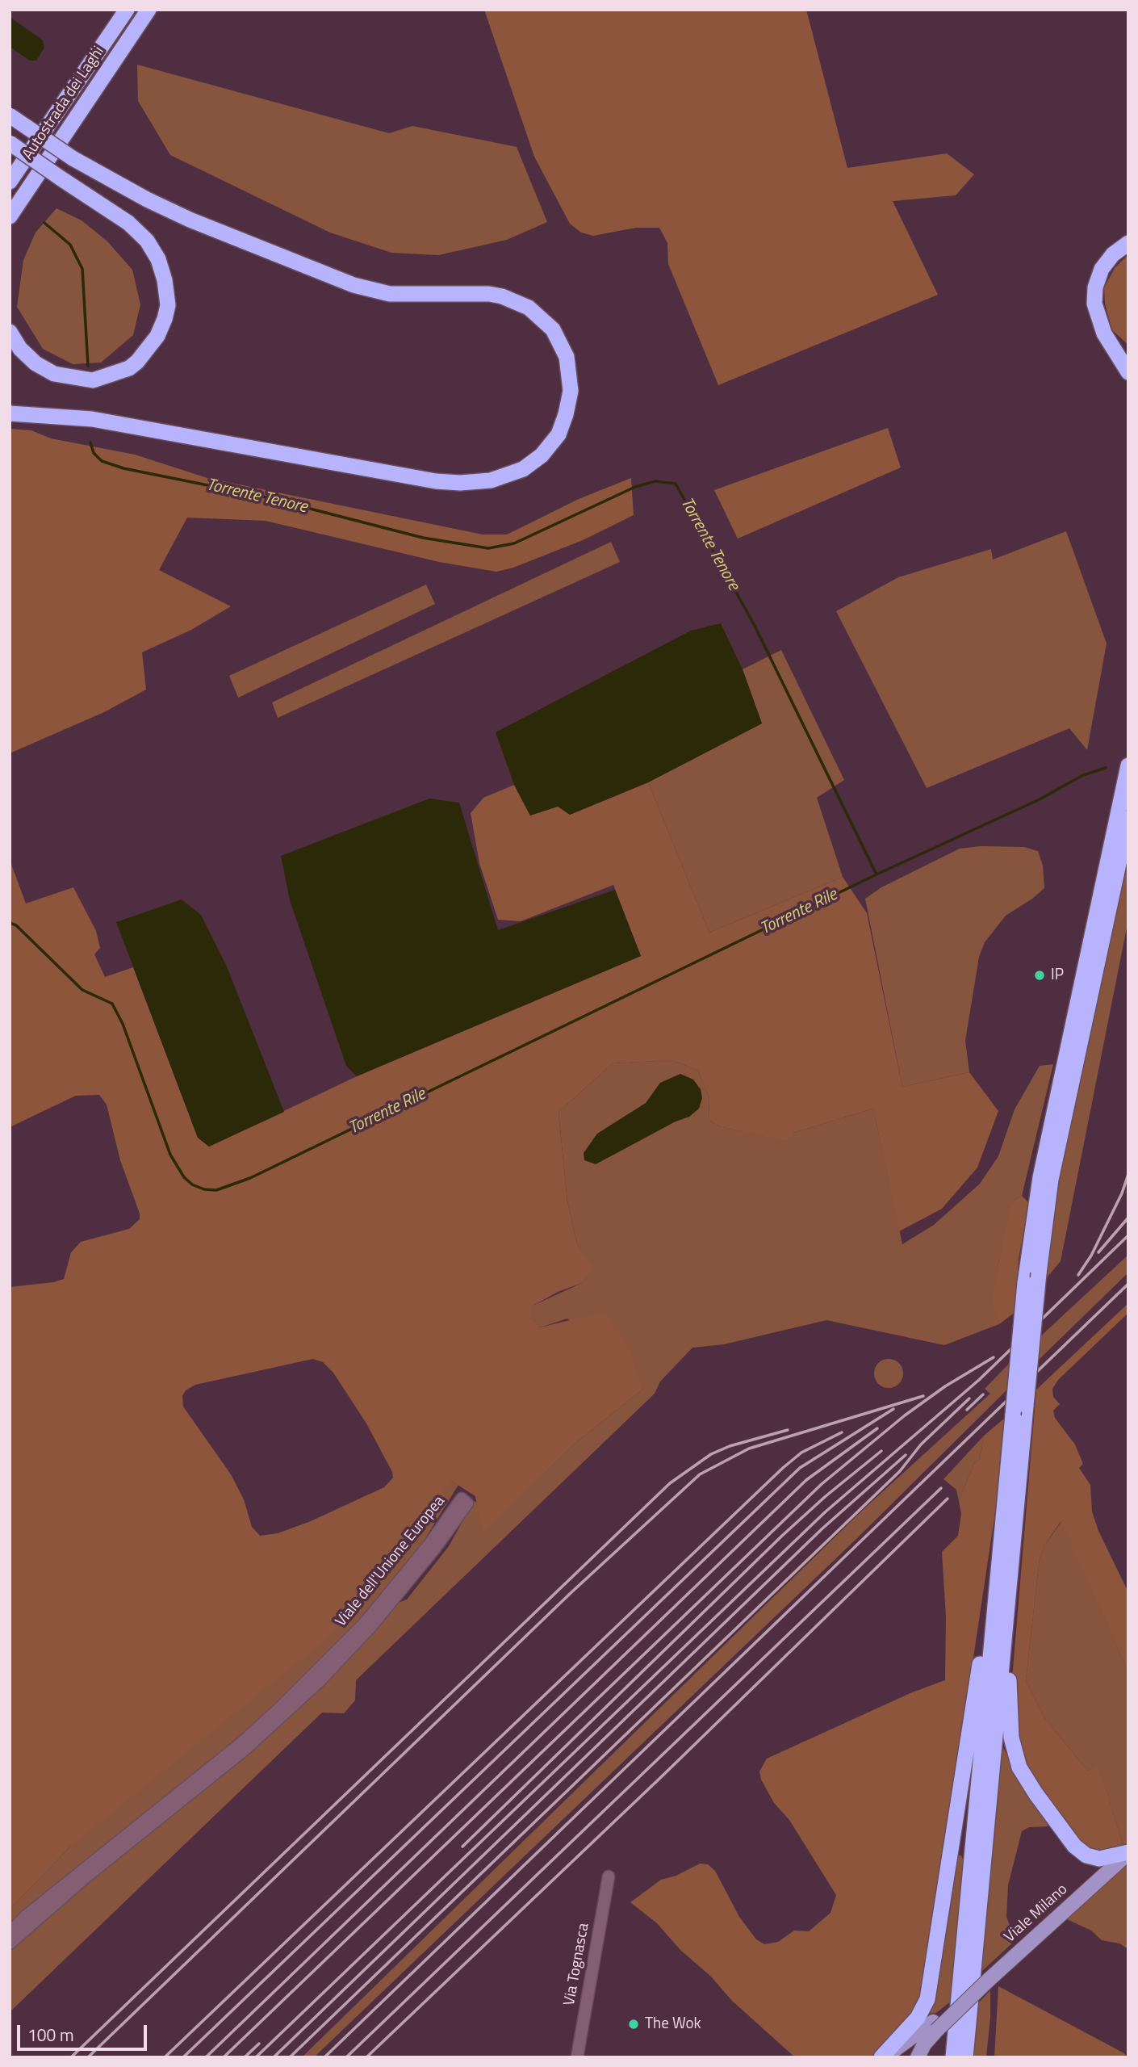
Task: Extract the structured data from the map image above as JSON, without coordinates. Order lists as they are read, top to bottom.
{
  "streets": {
    "highway": ["Autostrada dei Laghi"],
    "main road": ["Viale Milano"],
    "street": ["Viale dell'Unione Europea", "Via Tognasca"]
  },
  "water": ["Torrente Tenore", "Torrente Rile"],
  "places": ["IP", "The Wok"],
  "scale_bar": "100 m"
}
